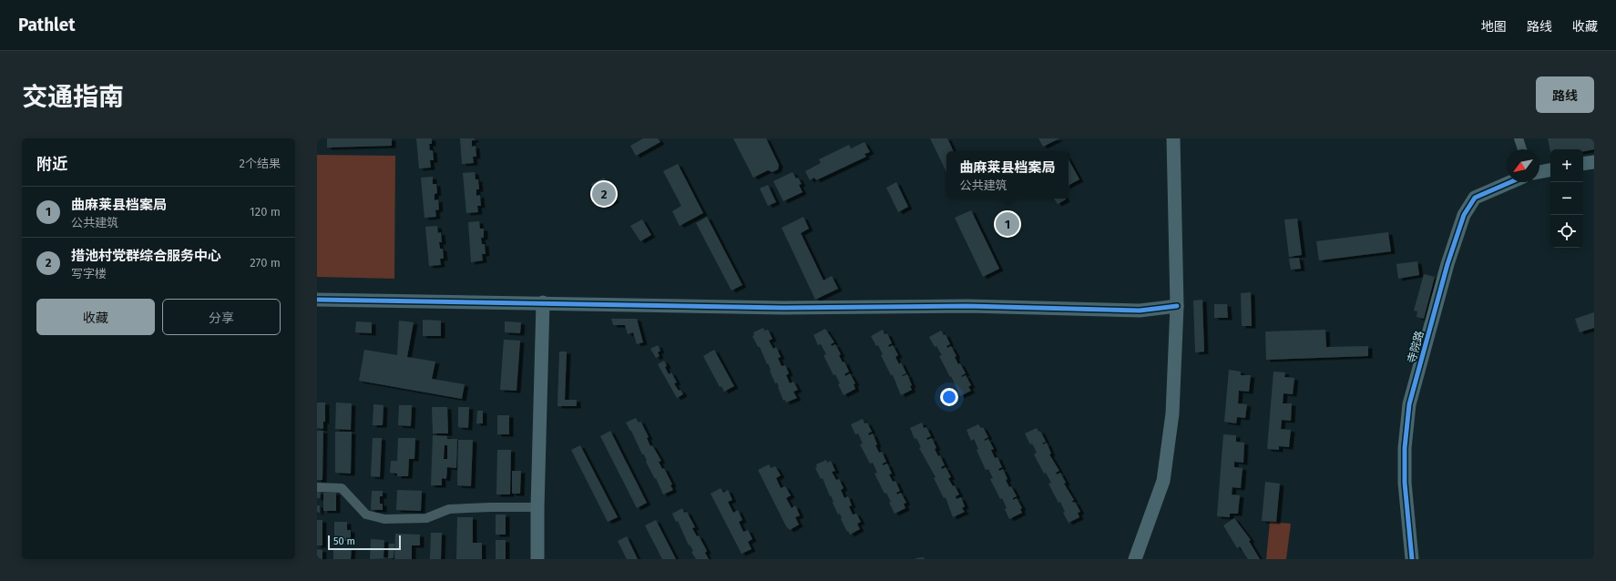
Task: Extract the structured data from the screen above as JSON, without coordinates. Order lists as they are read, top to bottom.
{
  "streets": {
    "street": ["寺院路"]
  },
  "scale_bar": "50 m",
  "north": "bottom left",
  "page": {
    "header": "Pathlet",
    "nav": ["地图", "路线", "收藏"],
    "title": "交通指南",
    "buttons": [
      "路线",
      ["收藏", "分享"]
    ],
    "heading": ["附近", "2个结果"],
    "map_buttons": ["+", "−"],
    "popup": ["曲麻莱县档案局", "公共建筑"],
    "pins": ["2", "1"],
    "list": [
      {
        "mark": "1",
        "name": "曲麻莱县档案局",
        "note": "公共建筑",
        "value": "120 m"
      },
      {
        "mark": "2",
        "name": "措池村党群综合服务中心",
        "note": "写字楼",
        "value": "270 m"
      }
    ],
    "scale": "50 m"
  }
}
